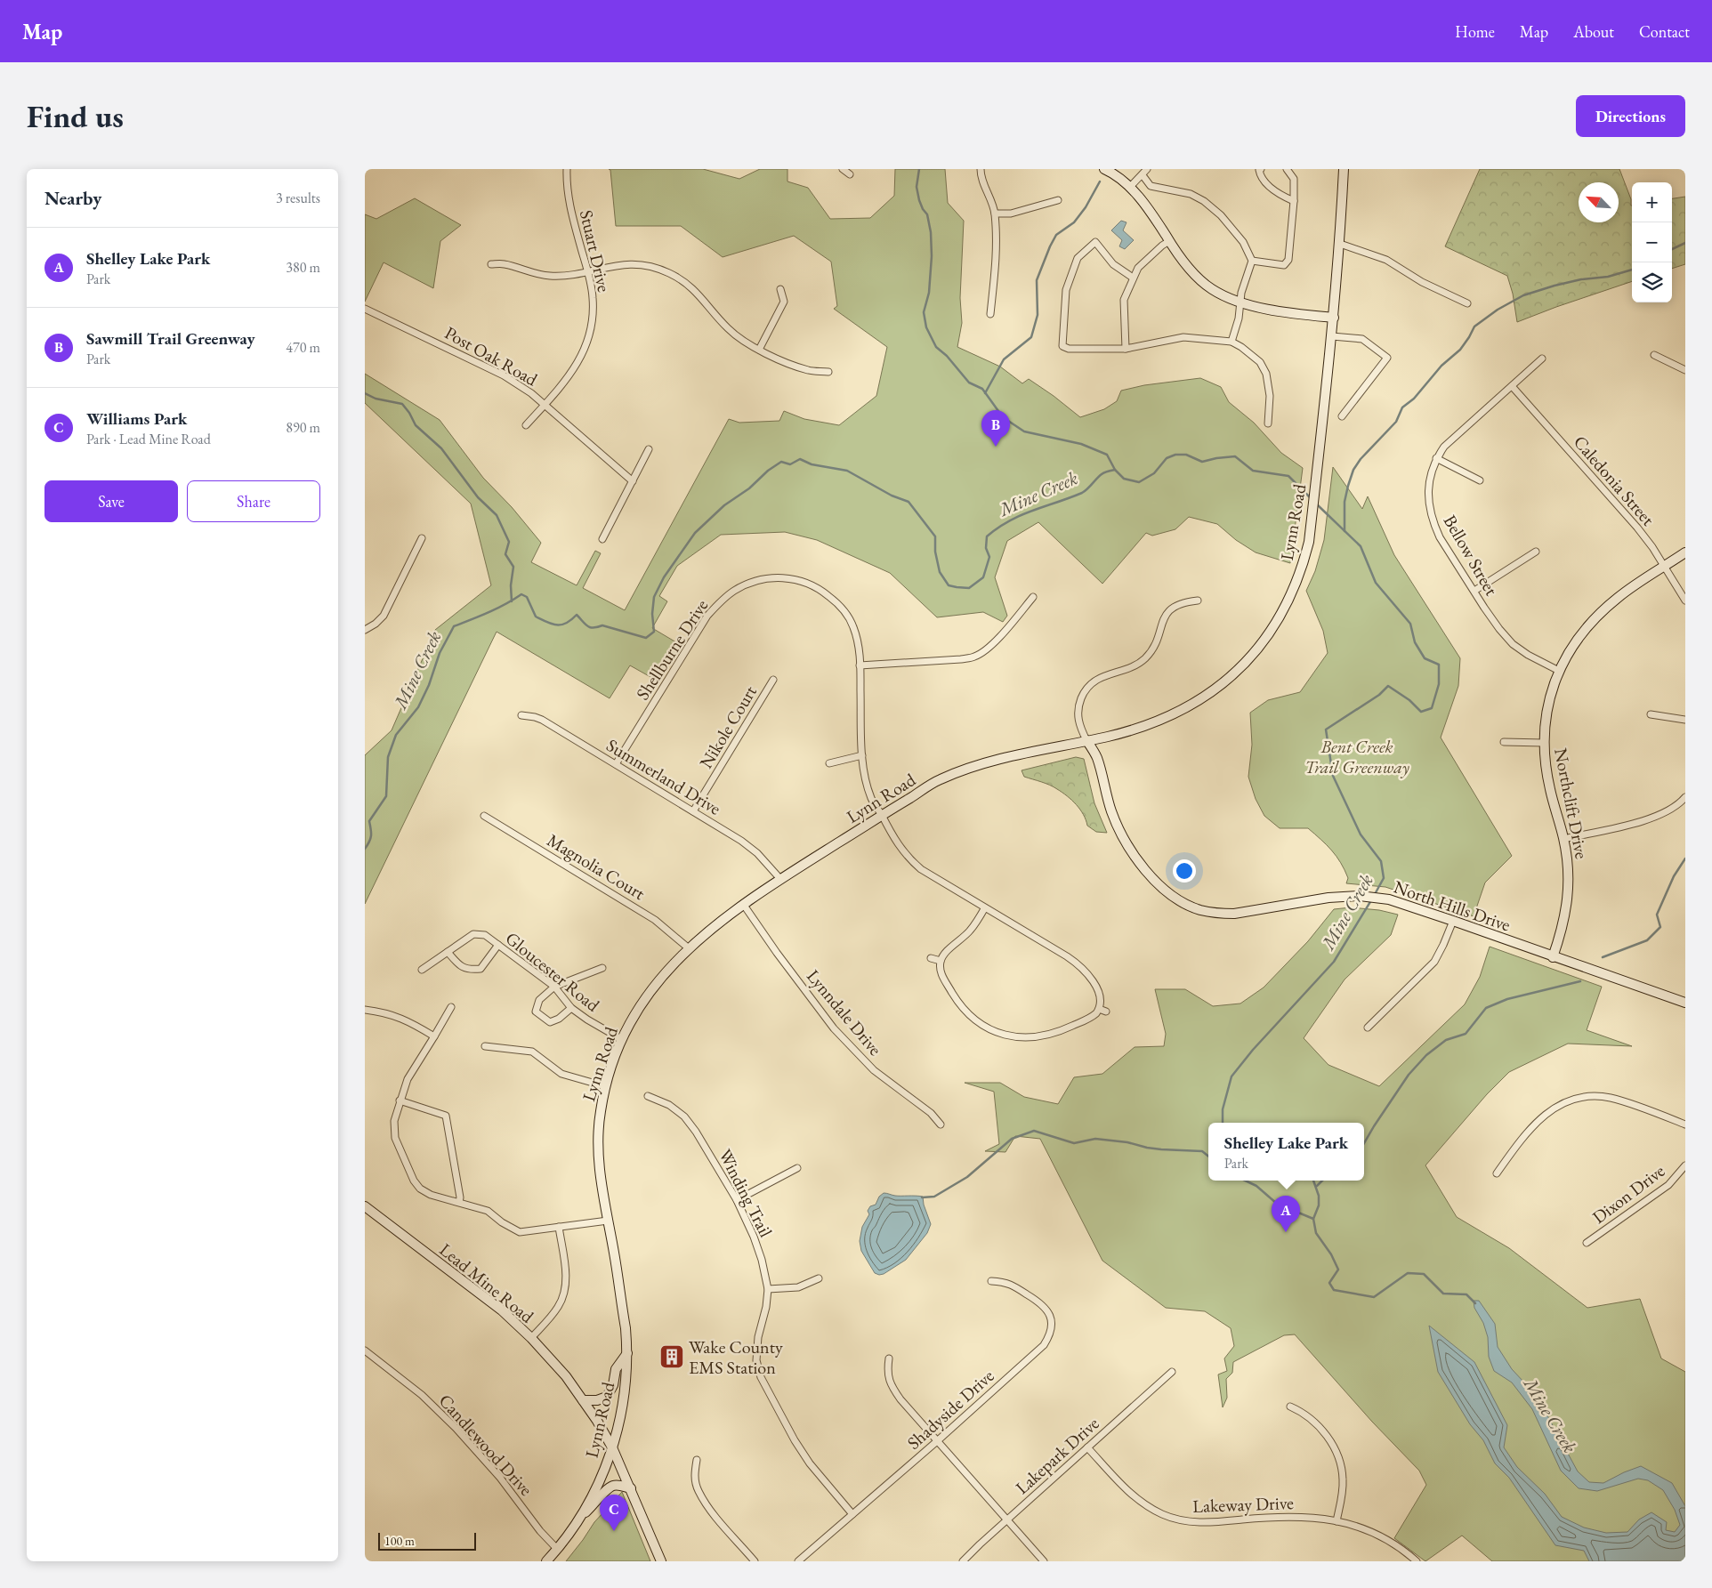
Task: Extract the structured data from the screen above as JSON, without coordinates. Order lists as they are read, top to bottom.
{
  "streets": {
    "main road": [
      "Lynn Road",
      "Northclift Drive",
      "North Hills Drive",
      "Lead Mine Road"
    ],
    "street": [
      "Stuart Drive",
      "Post Oak Road",
      "Caledonia Street",
      "Bellow Street",
      "Shellburne Drive",
      "Nikole Court",
      "Summerland Drive",
      "Magnolia Court",
      "Gloucester Road",
      "Lynndale Drive",
      "Winding Trail",
      "Dixon Drive",
      "Shadyside Drive",
      "Candlewood Drive",
      "Lakepark Drive",
      "Lakeway Drive"
    ]
  },
  "crossings": [
    ["Stuart Drive", "Post Oak Road"],
    ["Caledonia Street", "Bellow Street"],
    ["Caledonia Street", "Northclift Drive"],
    ["Lynn Road", "Shellburne Drive"],
    ["Lynn Road", "Summerland Drive"],
    ["Lynn Road", "Magnolia Court"],
    ["Lynn Road", "North Hills Drive"],
    ["Lynn Road", "Gloucester Road"],
    ["Lynn Road", "Lynndale Drive"],
    ["Lynn Road", "Lead Mine Road"],
    ["Lynn Road", "Candlewood Drive"],
    ["Bellow Street", "Northclift Drive"],
    ["Shellburne Drive", "Summerland Drive"],
    ["Nikole Court", "Summerland Drive"],
    ["Northclift Drive", "North Hills Drive"],
    ["Winding Trail", "Shadyside Drive"],
    ["Lakepark Drive", "Lakeway Drive"]
  ],
  "water": ["Mine Creek"],
  "parks": ["Bent Creek Trail Greenway"],
  "places": {
    "building": ["Wake County EMS Station"]
  },
  "scale_bar": "100 m",
  "north": "top left",
  "page": {
    "header": "Map",
    "nav": [
      "Home",
      "Map",
      "About",
      "Contact"
    ],
    "buttons": [
      "Directions",
      ["Save", "Share"]
    ],
    "title": "Find us",
    "heading": ["Nearby", "3 results"],
    "map_buttons": ["+", "−"],
    "list": [
      {
        "mark": "A",
        "name": "Shelley Lake Park",
        "note": "Park",
        "value": "380 m"
      },
      {
        "mark": "B",
        "name": "Sawmill Trail Greenway",
        "note": "Park",
        "value": "470 m"
      },
      {
        "mark": "C",
        "name": "Williams Park",
        "note": "Park · Lead Mine Road",
        "value": "890 m"
      }
    ],
    "pins": ["B", "A", "C"],
    "popup": ["Shelley Lake Park", "Park"],
    "scale": "100 m"
  }
}
